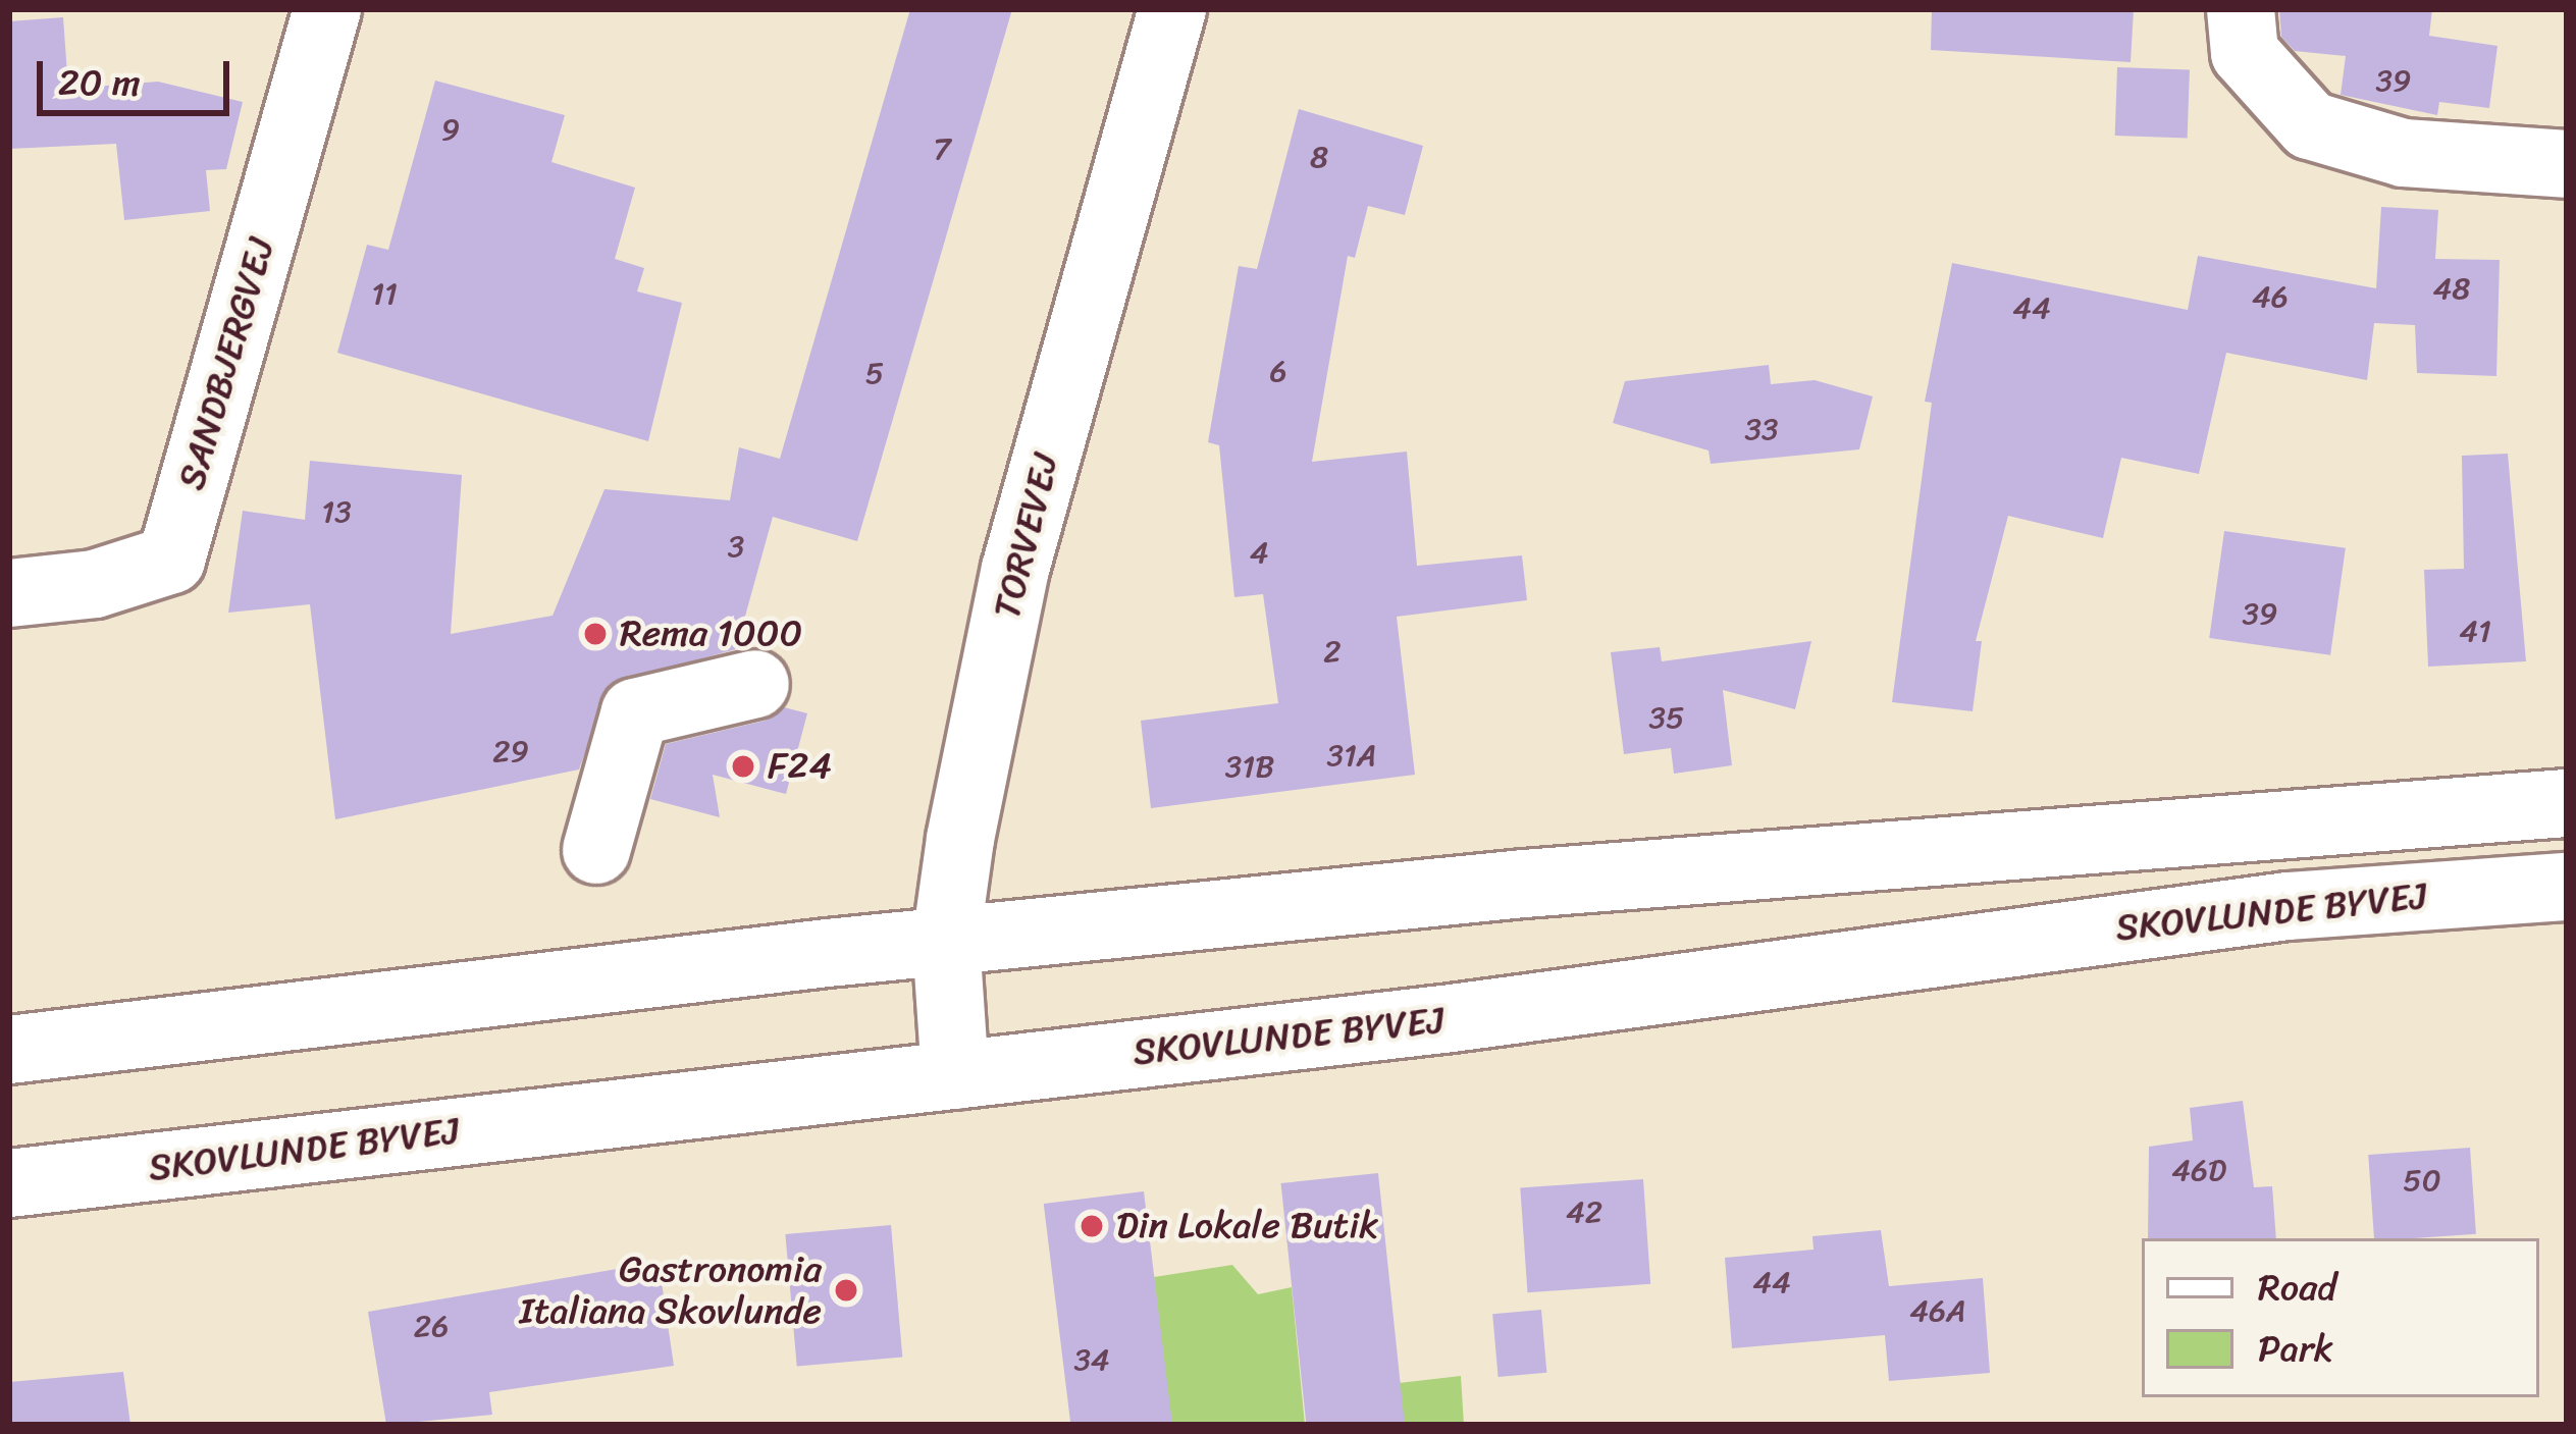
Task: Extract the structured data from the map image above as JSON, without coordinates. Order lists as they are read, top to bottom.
{
  "streets": {
    "main road": ["SANDBJERGVEJ", "TORVEVEJ", "SKOVLUNDE BYVEJ"]
  },
  "crossings": [
    ["TORVEVEJ", "SKOVLUNDE BYVEJ"]
  ],
  "places": [
    "Rema 1000",
    "F24",
    "Din Lokale Butik",
    "Gastronomia Italiana Skovlunde"
  ],
  "house_numbers": [
    "39",
    "9",
    "7",
    "8",
    "48",
    "11",
    "46",
    "44",
    "6",
    "5",
    "33",
    "13",
    "3",
    "4",
    "39",
    "41",
    "2",
    "35",
    "29",
    "31A",
    "31B",
    "46D",
    "50",
    "42",
    "44",
    "46A",
    "26",
    "34"
  ],
  "legend": ["Road", "Park"],
  "scale_bar": "20 m"
}
